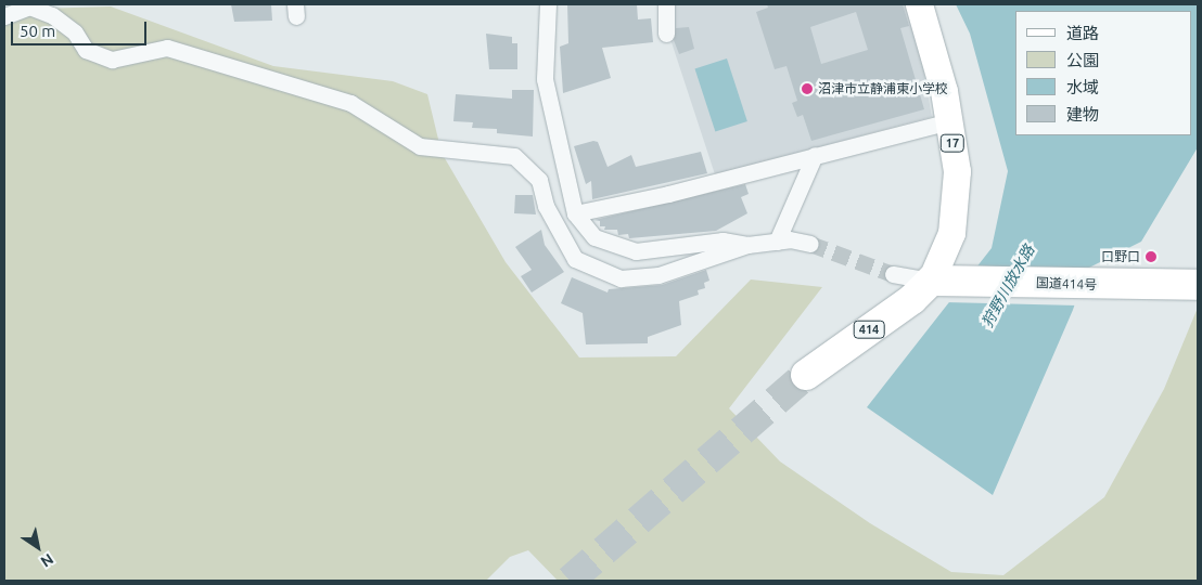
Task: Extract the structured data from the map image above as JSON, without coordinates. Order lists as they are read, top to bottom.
{
  "streets": {
    "highway": ["国道414号", "414"],
    "main road": ["17"]
  },
  "crossings": [
    ["17", "国道414号"],
    ["17", "414"],
    ["国道414号", "414"]
  ],
  "water": ["狩野川放水路"],
  "places": ["沼津市立静浦東小学校", "口野口"],
  "legend": [
    "道路",
    "公園",
    "水域",
    "建物"
  ],
  "scale_bar": "50 m",
  "north": "bottom right"
}
